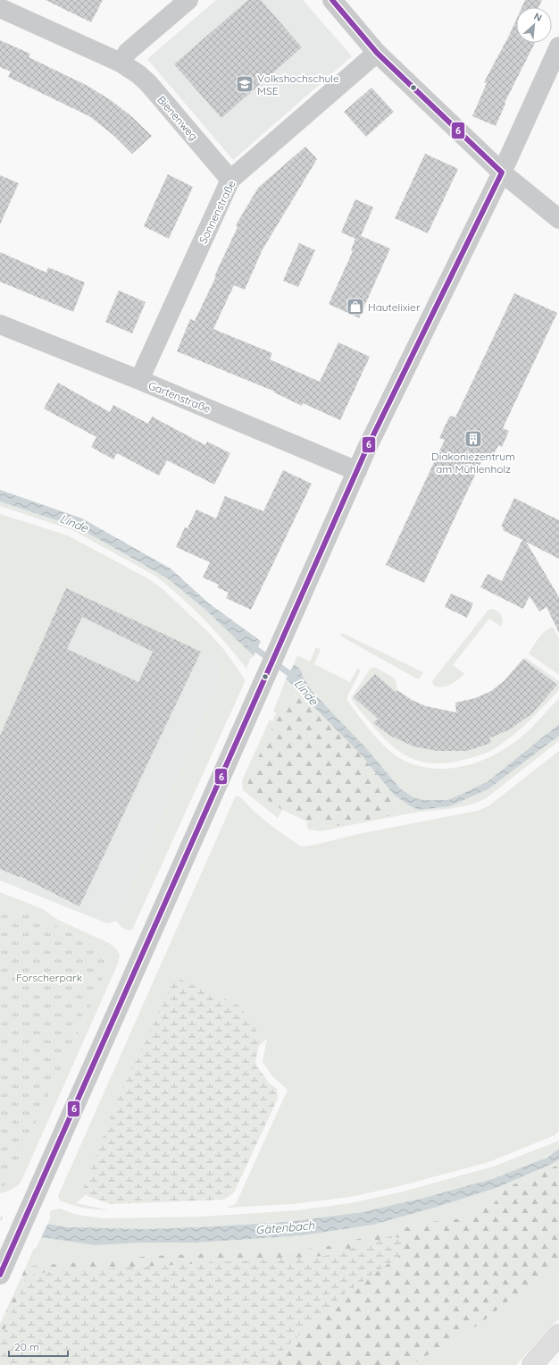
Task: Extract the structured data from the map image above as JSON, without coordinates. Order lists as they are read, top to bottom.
{
  "streets": {
    "street": ["Bienenweg", "Sonnenstraße", "Gartenstraße"]
  },
  "crossings": [
    ["Bienenweg", "Sonnenstraße"],
    ["Sonnenstraße", "Gartenstraße"]
  ],
  "water": ["Linde", "Gätenbach"],
  "parks": ["Forscherpark"],
  "places": {
    "school or university": ["Volkshochschule MSE"],
    "shop": ["Hautelixier"],
    "building": ["Diakoniezentrum am Mühlenholz"]
  },
  "lines": ["transit line 6"],
  "scale_bar": "20 m",
  "north": "top right"
}
